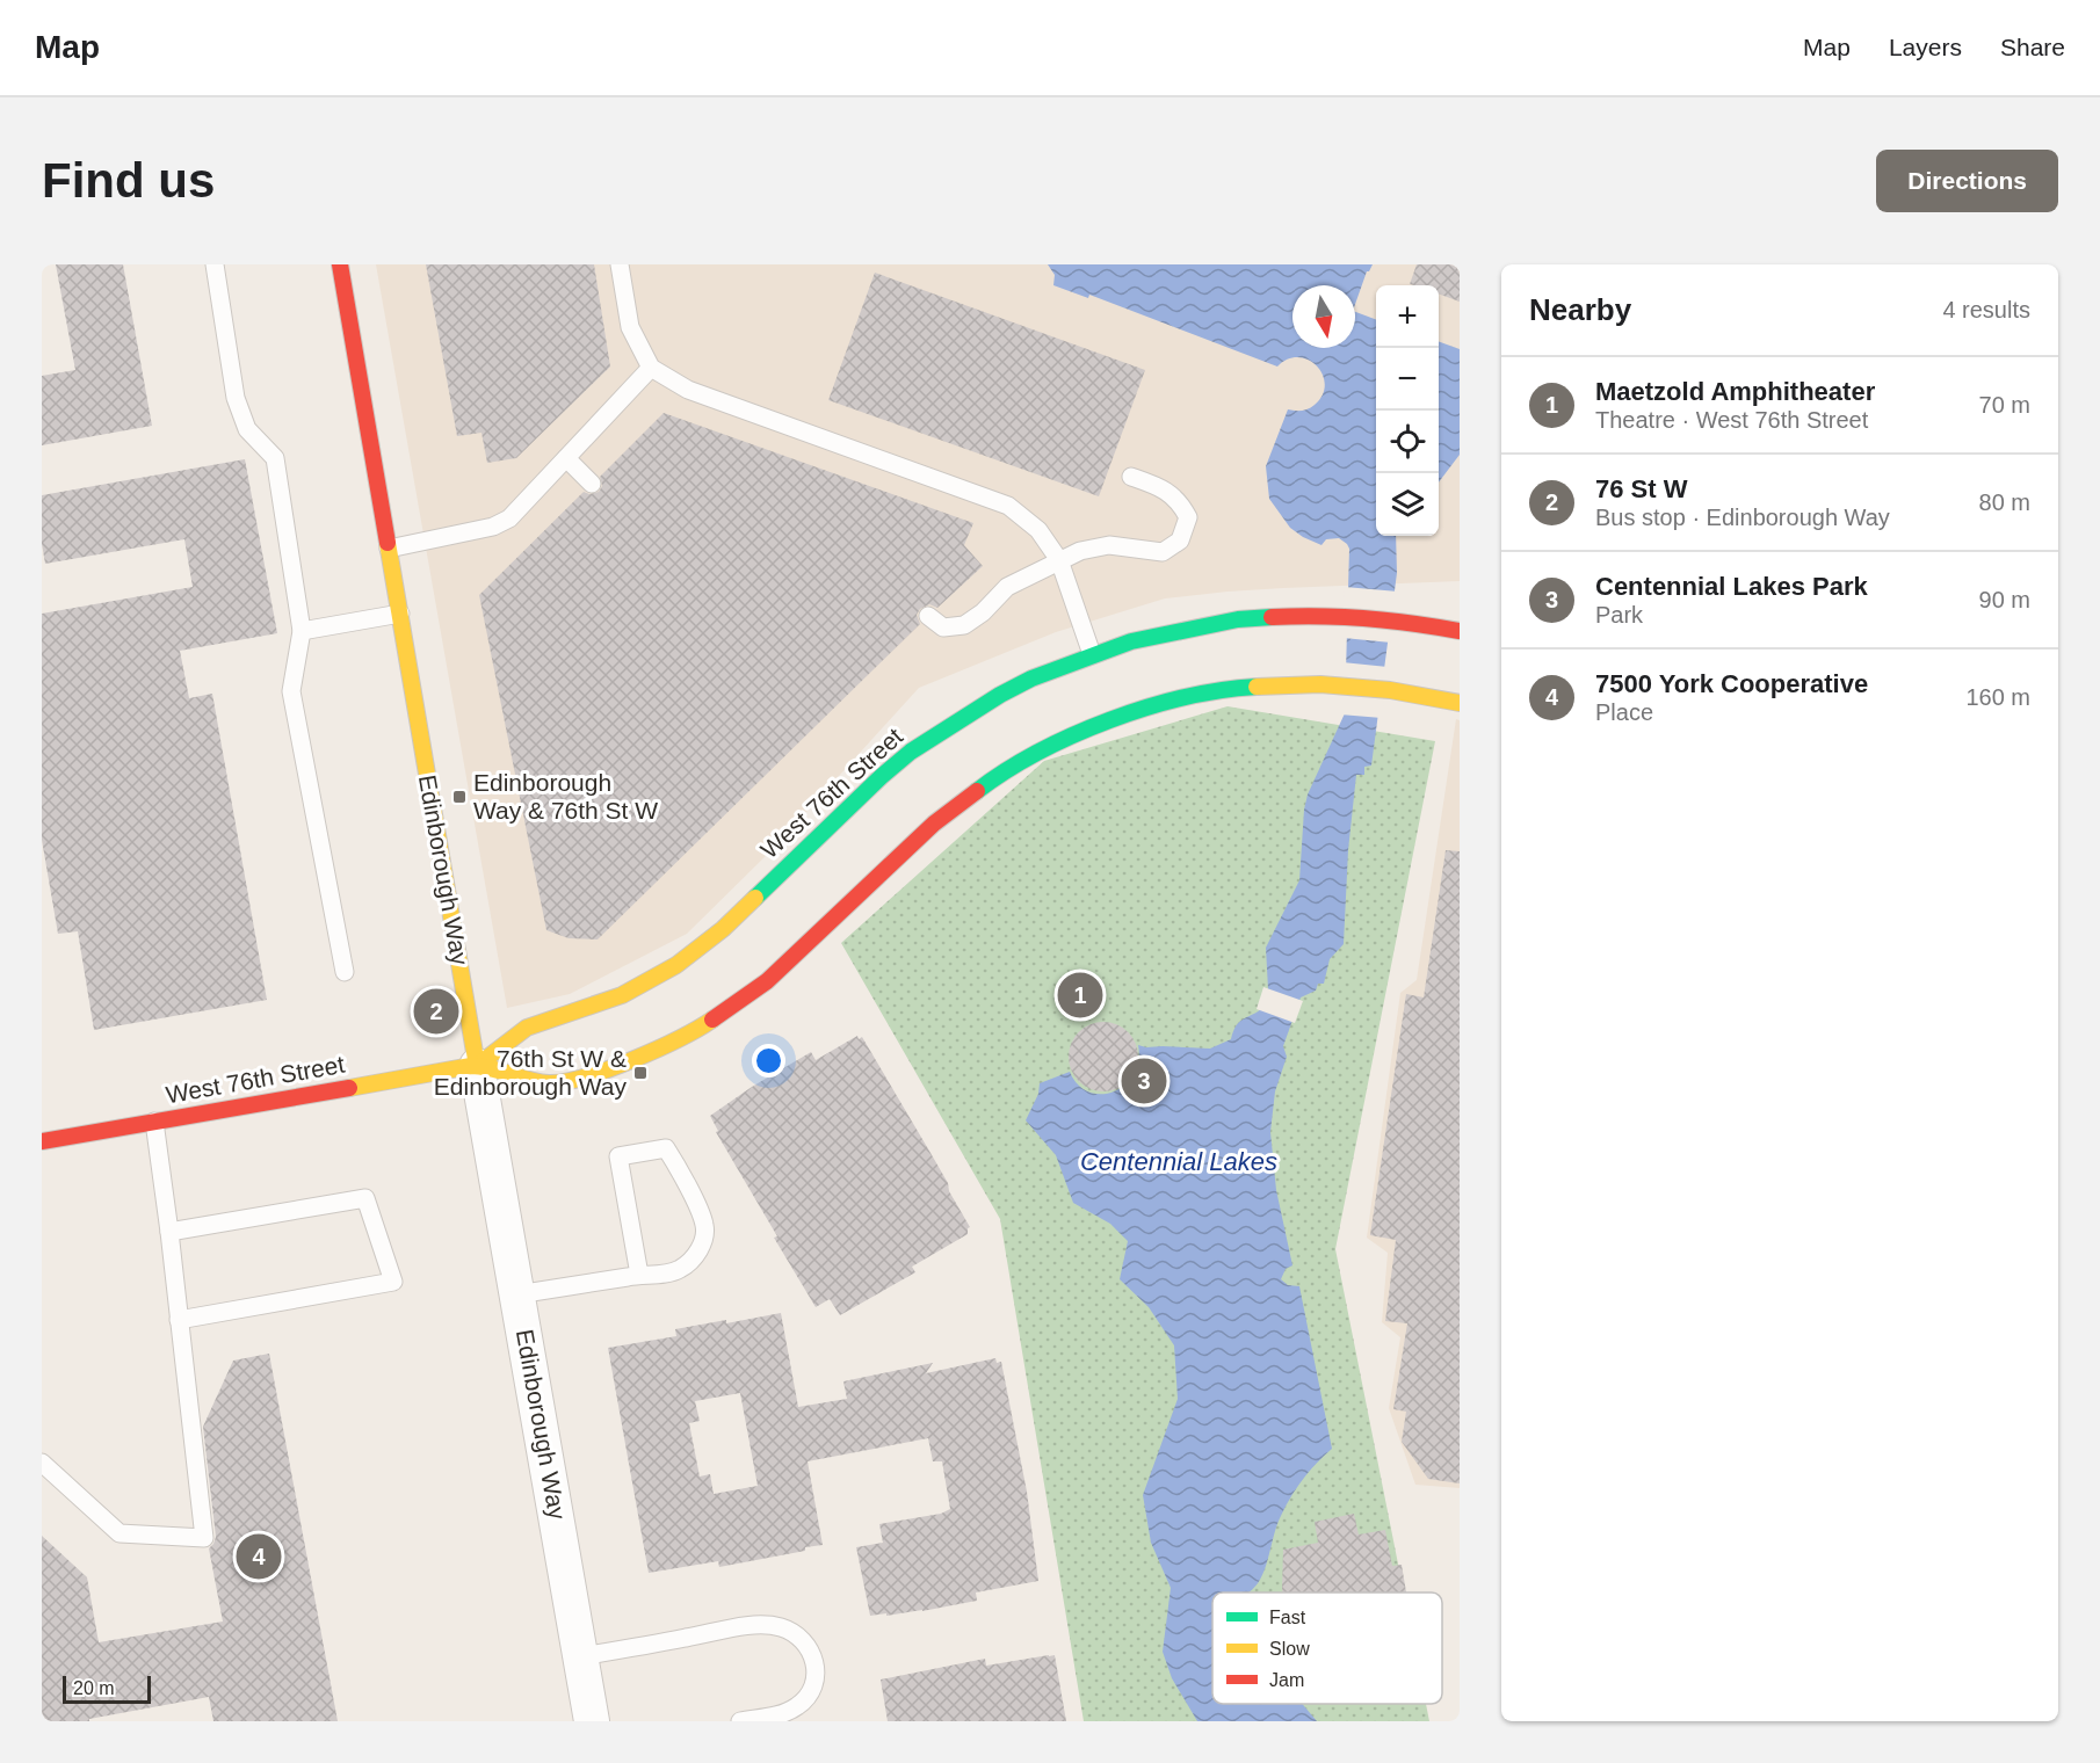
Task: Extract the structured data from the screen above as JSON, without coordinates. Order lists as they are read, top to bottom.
{
  "streets": {
    "street": ["West 76th Street", "Edinborough Way"]
  },
  "crossings": [
    ["West 76th Street", "Edinborough Way"]
  ],
  "water": ["Centennial Lakes"],
  "places": {
    "transit": ["Edinborough Way & 76th St W", "76th St W & Edinborough Way"]
  },
  "legend": ["Fast", "Slow", "Jam"],
  "scale_bar": "20 m",
  "north": "bottom",
  "page": {
    "header": "Map",
    "nav": ["Map", "Layers", "Share"],
    "buttons": "Directions",
    "title": "Find us",
    "heading": ["Nearby", "4 results"],
    "map_buttons": ["+", "−"],
    "list": [
      {
        "mark": "1",
        "name": "Maetzold Amphitheater",
        "note": "Theatre · West 76th Street",
        "value": "70 m"
      },
      {
        "mark": "2",
        "name": "76 St W",
        "note": "Bus stop · Edinborough Way",
        "value": "80 m"
      },
      {
        "mark": "3",
        "name": "Centennial Lakes Park",
        "note": "Park",
        "value": "90 m"
      },
      {
        "mark": "4",
        "name": "7500 York Cooperative",
        "note": "Place",
        "value": "160 m"
      }
    ],
    "pins": [
      "1",
      "2",
      "3",
      "4"
    ],
    "scale": "20 m"
  }
}
